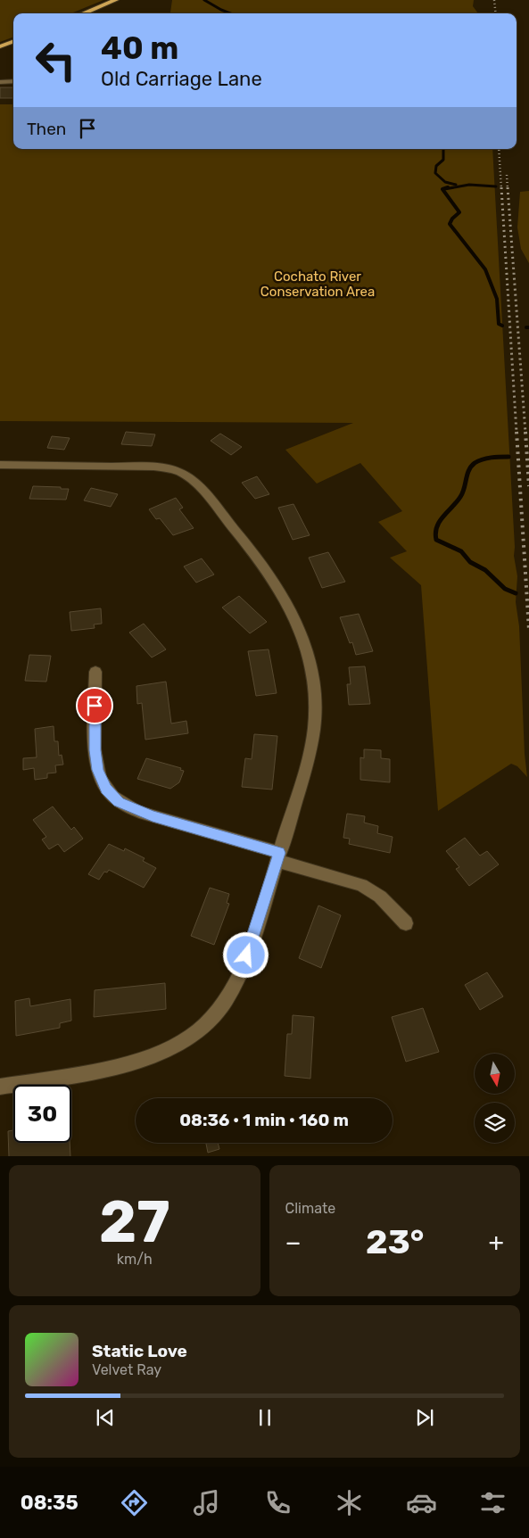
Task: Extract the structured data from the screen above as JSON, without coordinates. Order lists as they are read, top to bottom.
{
  "parks": ["Cochato River Conservation Area"],
  "north": "bottom",
  "page": {
    "turn": ["40 m", "Old Carriage Lane"],
    "then": "Then",
    "limit": "30",
    "trip": "08:36 · 1 min · 160 m",
    "tile": [
      ["27", "km/h"],
      "Climate"
    ],
    "heat": ["−", "23°", "+"],
    "song": ["Static Love", "Velvet Ray"],
    "tabs": "08:35"
  }
}
